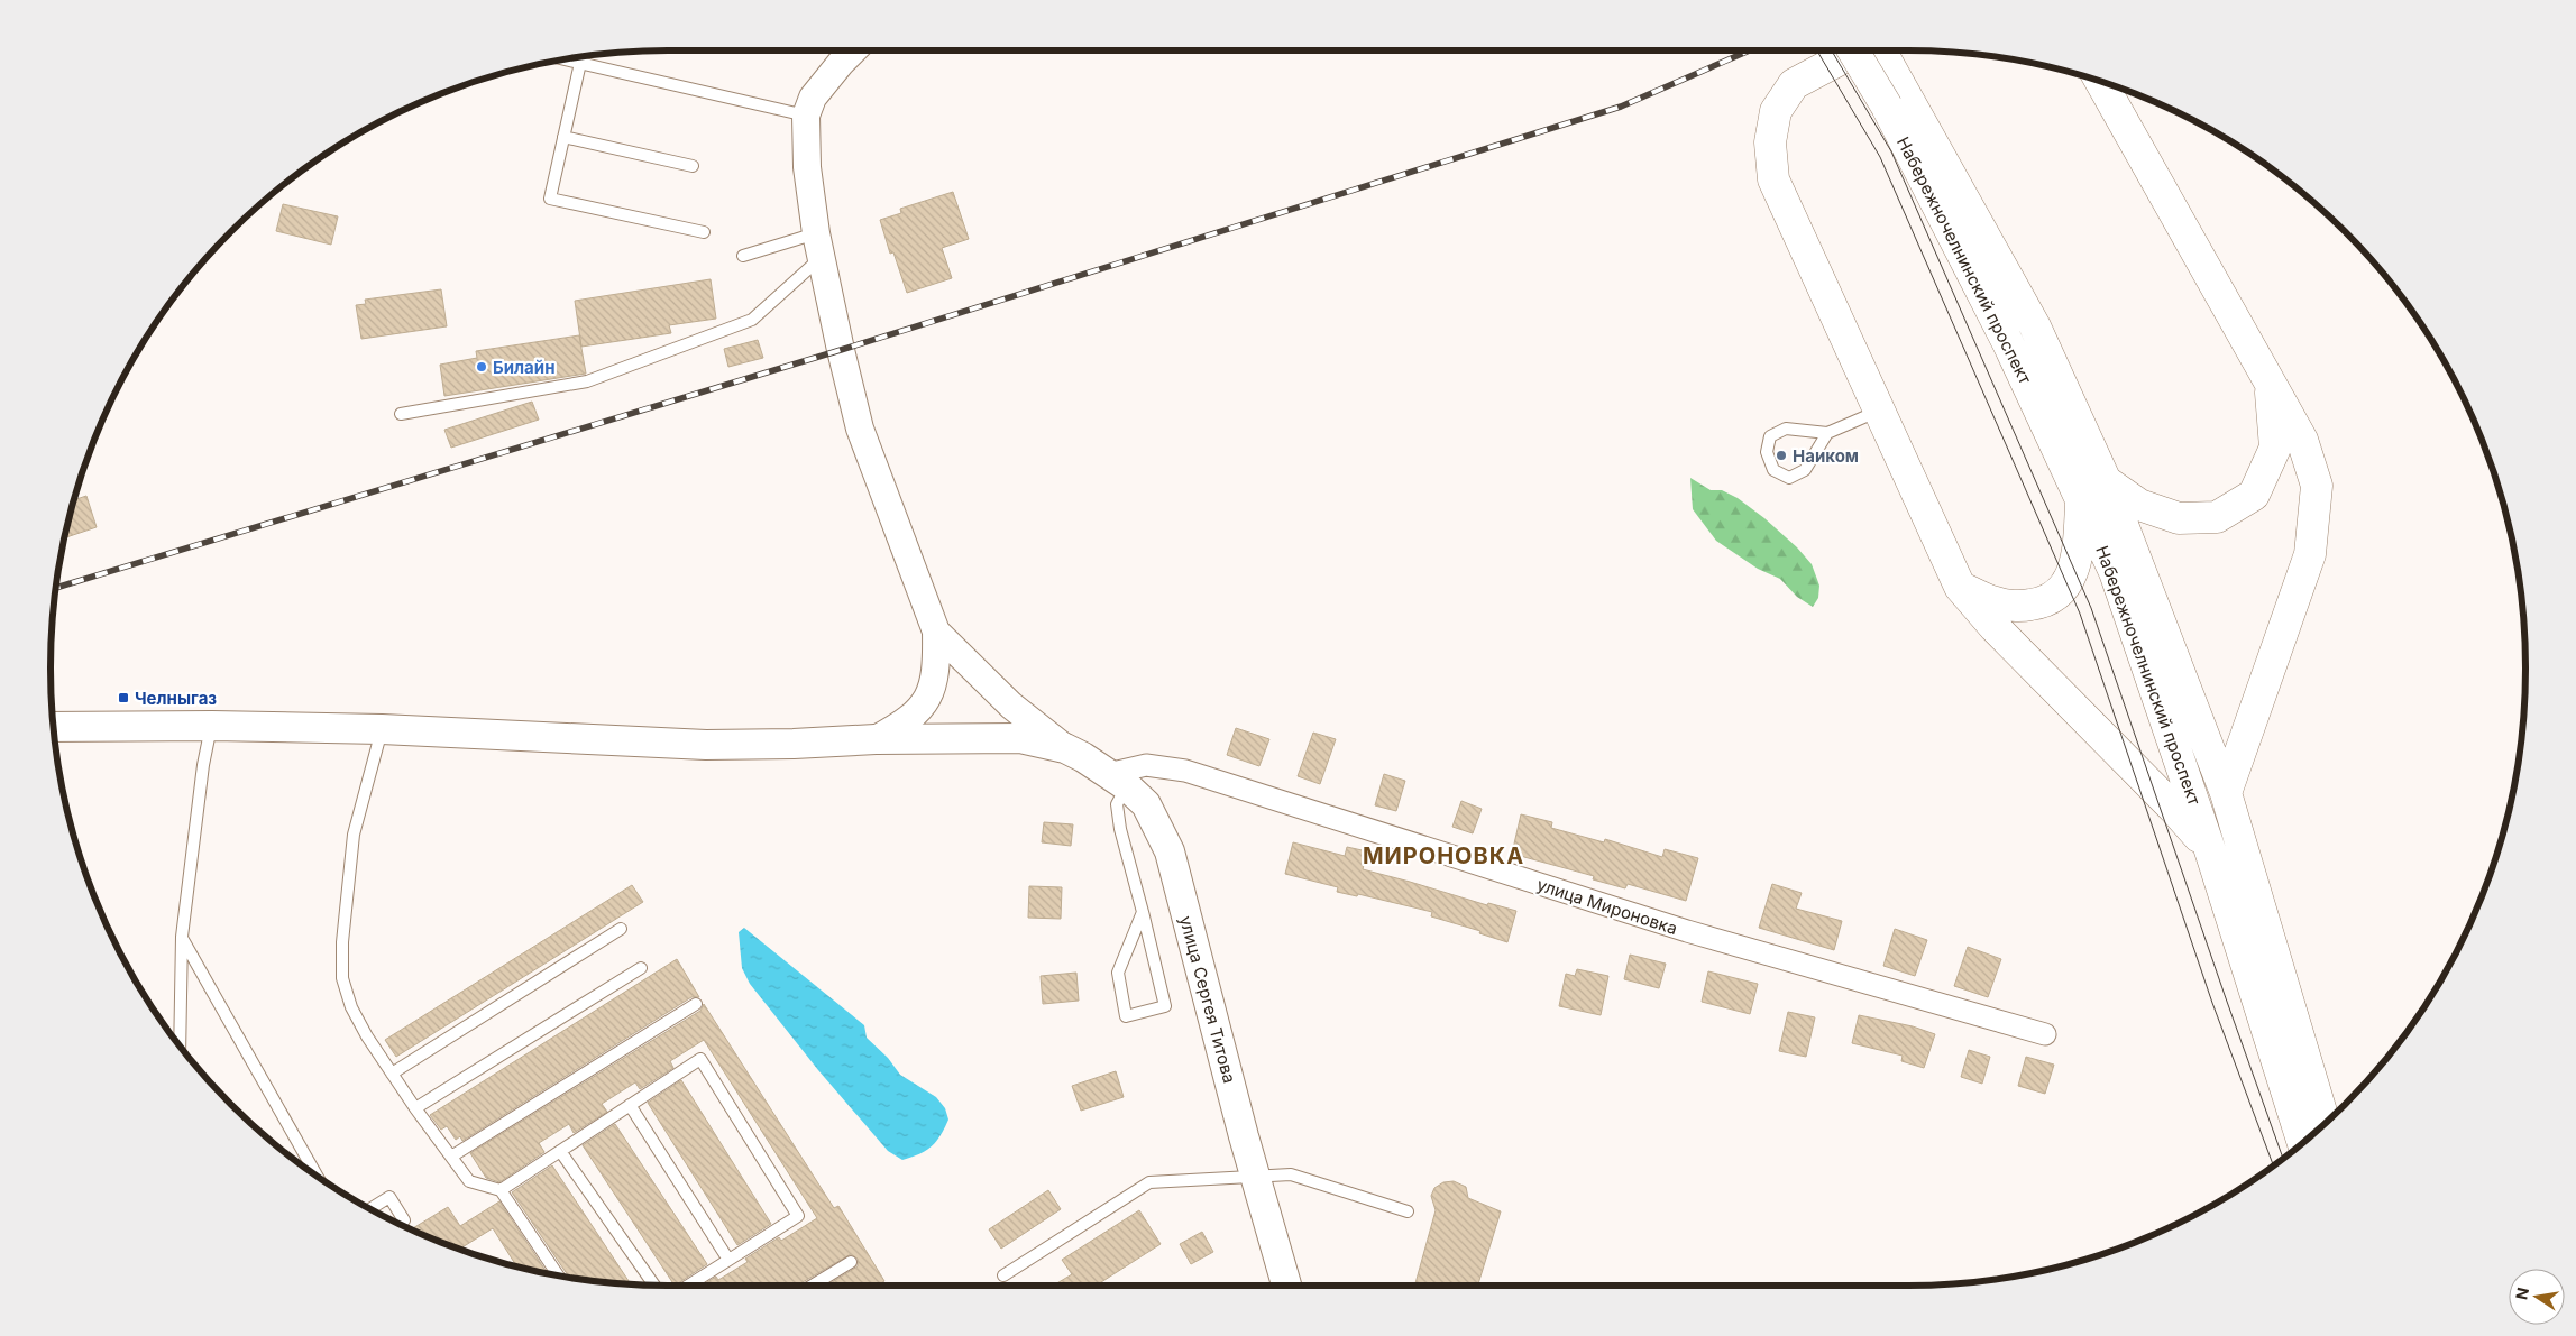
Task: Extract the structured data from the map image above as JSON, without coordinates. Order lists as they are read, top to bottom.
{
  "streets": {
    "main road": ["Набережночелнинский проспект", "улица Сергея Титова"],
    "street": ["улица Мироновка"]
  },
  "crossings": [
    ["улица Мироновка", "улица Сергея Титова"]
  ],
  "districts": ["МИРОНОВКА"],
  "places": {
    "other": ["Билайн", "Наиком"],
    "transit": ["Челныгаз"]
  },
  "north": "left"
}
